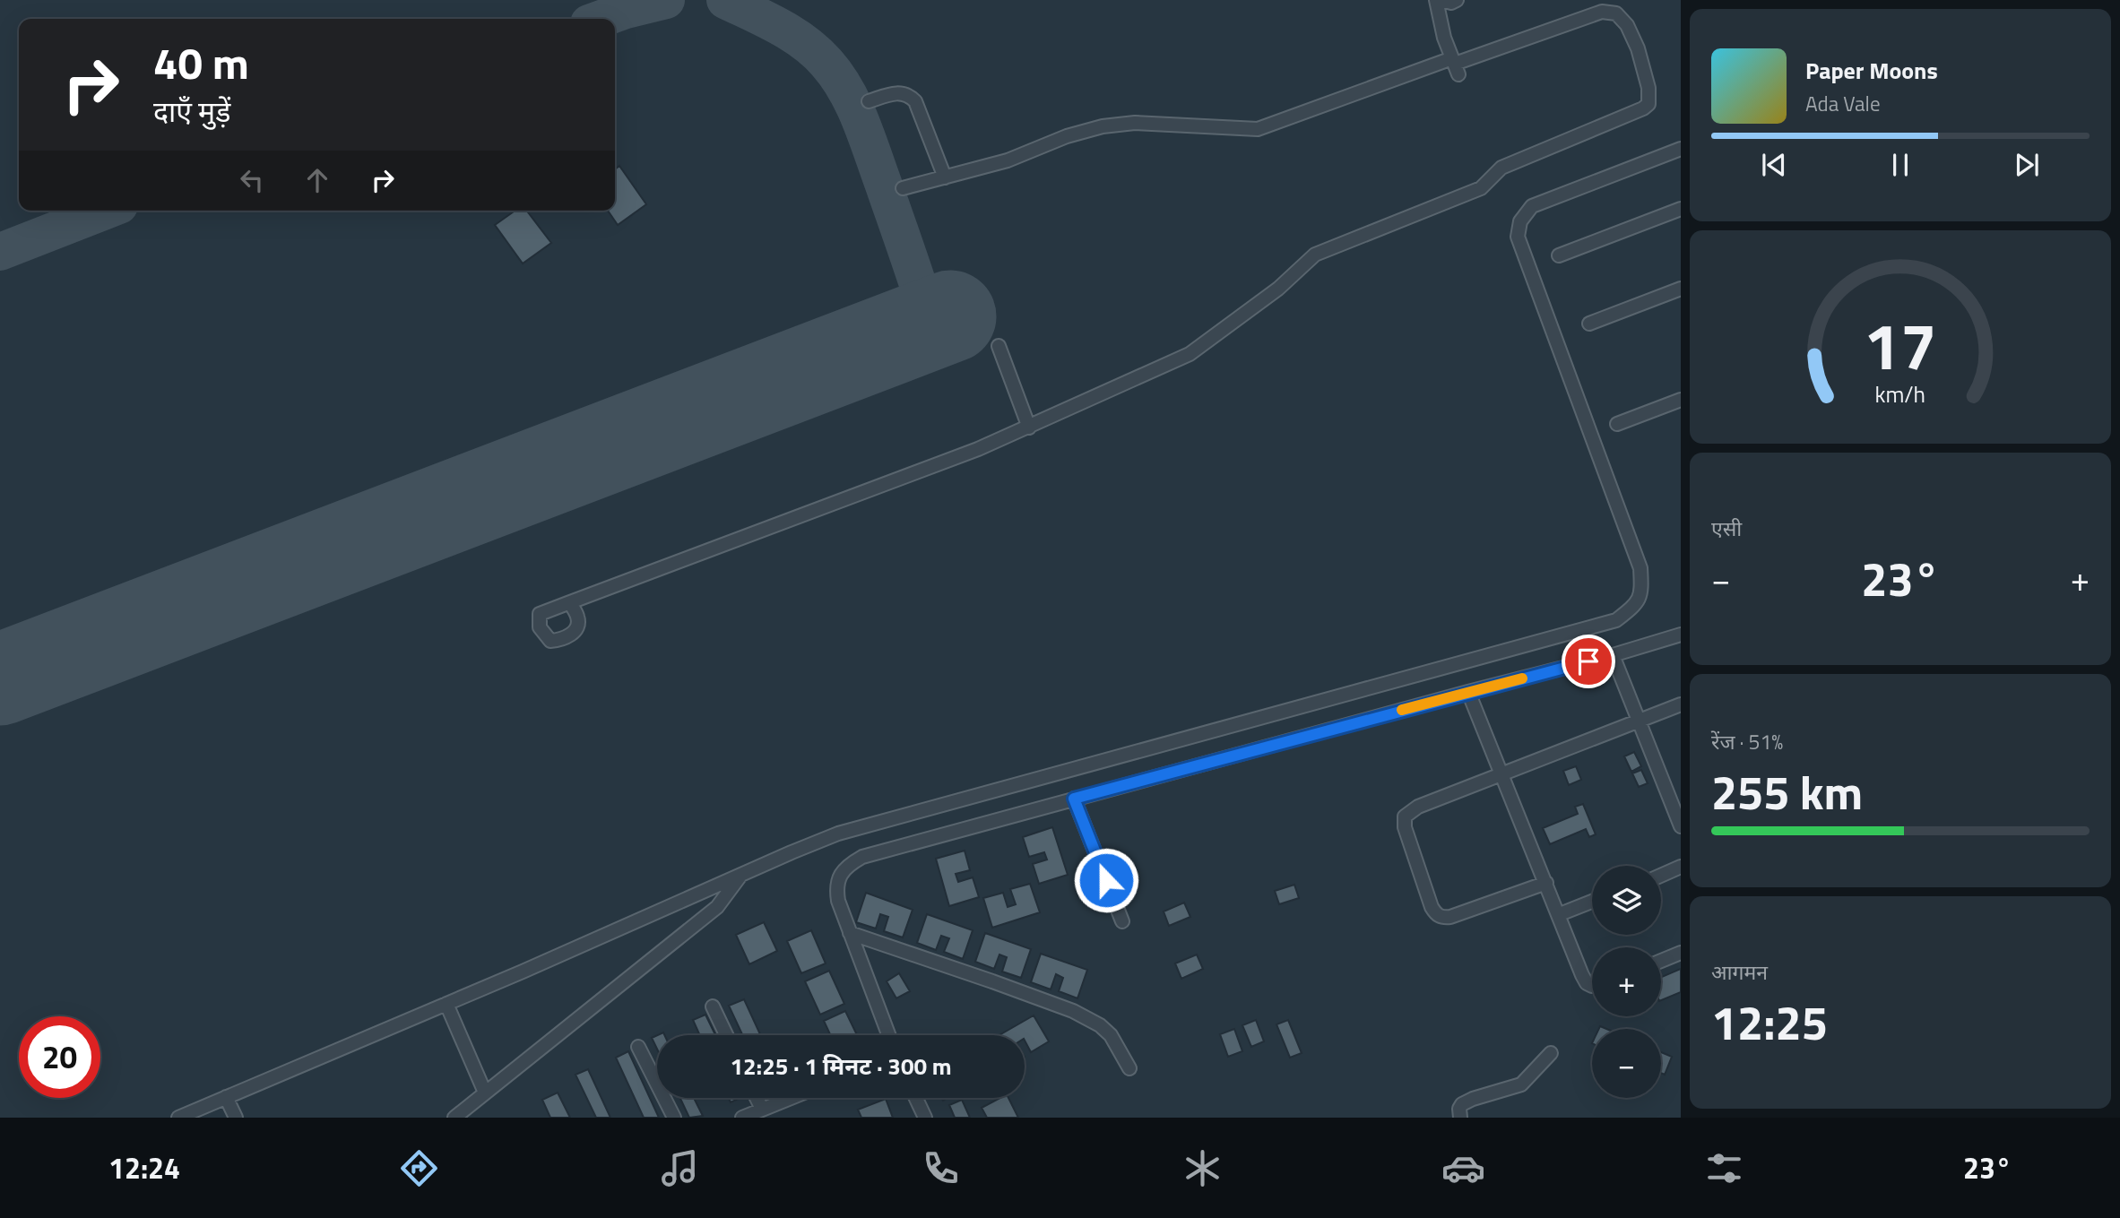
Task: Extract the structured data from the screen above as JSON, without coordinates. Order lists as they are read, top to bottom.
{
  "page": {
    "turn": ["40 m", "दाएँ मुड़ें"],
    "song": ["Paper Moons", "Ada Vale"],
    "tile": [
      "एसी",
      ["रेंज · 51%", "255 km"],
      ["आगमन", "12:25"]
    ],
    "heat": ["−", "23°", "+"],
    "map_buttons": ["+", "−"],
    "limit": "20",
    "trip": "12:25 · 1 मिनट · 300 m",
    "tabs": ["12:24", "23°"],
    "gauge": ["17", "km/h"]
  }
}
